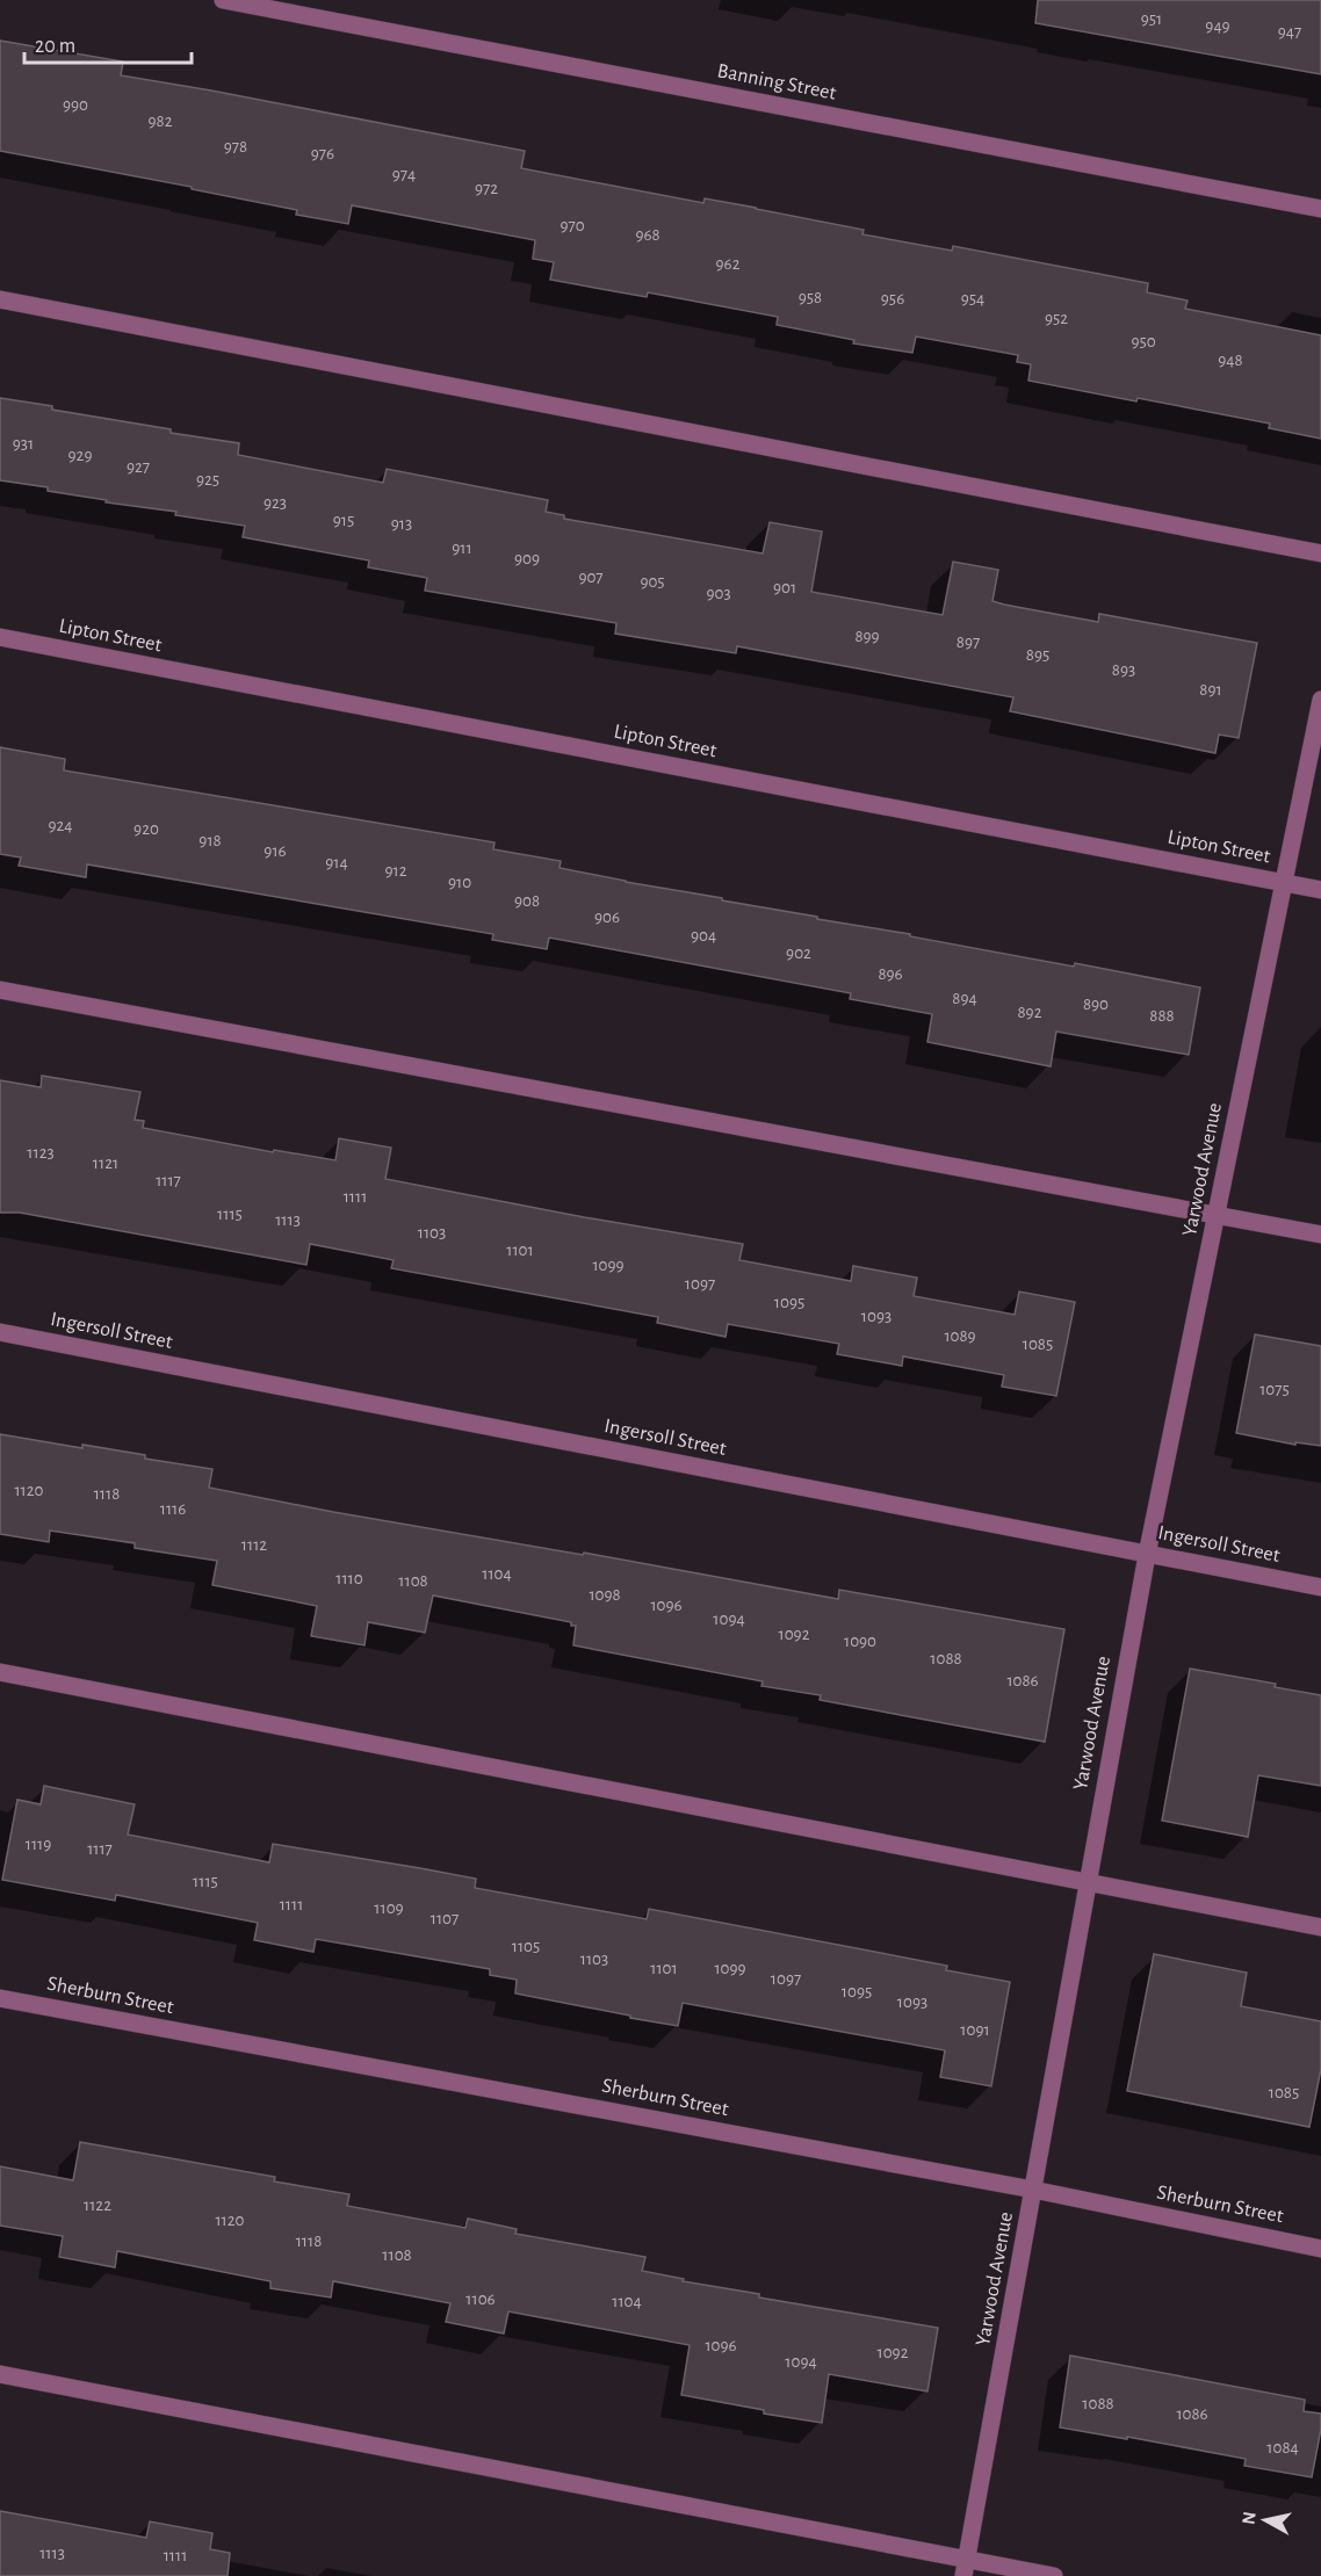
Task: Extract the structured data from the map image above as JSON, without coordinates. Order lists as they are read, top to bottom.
{
  "streets": {
    "street": [
      "Banning Street",
      "Lipton Street",
      "Yarwood Avenue",
      "Ingersoll Street",
      "Sherburn Street"
    ]
  },
  "crossings": [
    ["Lipton Street", "Yarwood Avenue"],
    ["Yarwood Avenue", "Ingersoll Street"],
    ["Yarwood Avenue", "Sherburn Street"]
  ],
  "house_numbers": [
    "951",
    "949",
    "947",
    "990",
    "982",
    "978",
    "976",
    "974",
    "972",
    "970",
    "968",
    "962",
    "958",
    "956",
    "954",
    "952",
    "950",
    "948",
    "931",
    "929",
    "927",
    "925",
    "923",
    "915",
    "913",
    "911",
    "909",
    "907",
    "905",
    "901",
    "903",
    "899",
    "897",
    "895",
    "893",
    "891",
    "924",
    "920",
    "918",
    "916",
    "914",
    "912",
    "910",
    "908",
    "906",
    "904",
    "902",
    "896",
    "894",
    "890",
    "892",
    "888",
    "1123",
    "1121",
    "1117",
    "1111",
    "1115",
    "1113",
    "1103",
    "1101",
    "1099",
    "1097",
    "1095",
    "1093",
    "1089",
    "1085",
    "1075",
    "1120",
    "1118",
    "1116",
    "1112",
    "1104",
    "1110",
    "1108",
    "1098",
    "1096",
    "1094",
    "1092",
    "1090",
    "1088",
    "1086",
    "1119",
    "1117",
    "1115",
    "1111",
    "1109",
    "1107",
    "1105",
    "1103",
    "1101",
    "1099",
    "1097",
    "1095",
    "1093",
    "1091",
    "1085",
    "1122",
    "1120",
    "1118",
    "1108",
    "1106",
    "1104",
    "1096",
    "1092",
    "1094",
    "1088",
    "1086",
    "1084",
    "1113",
    "1111"
  ],
  "scale_bar": "20 m",
  "north": "left"
}
